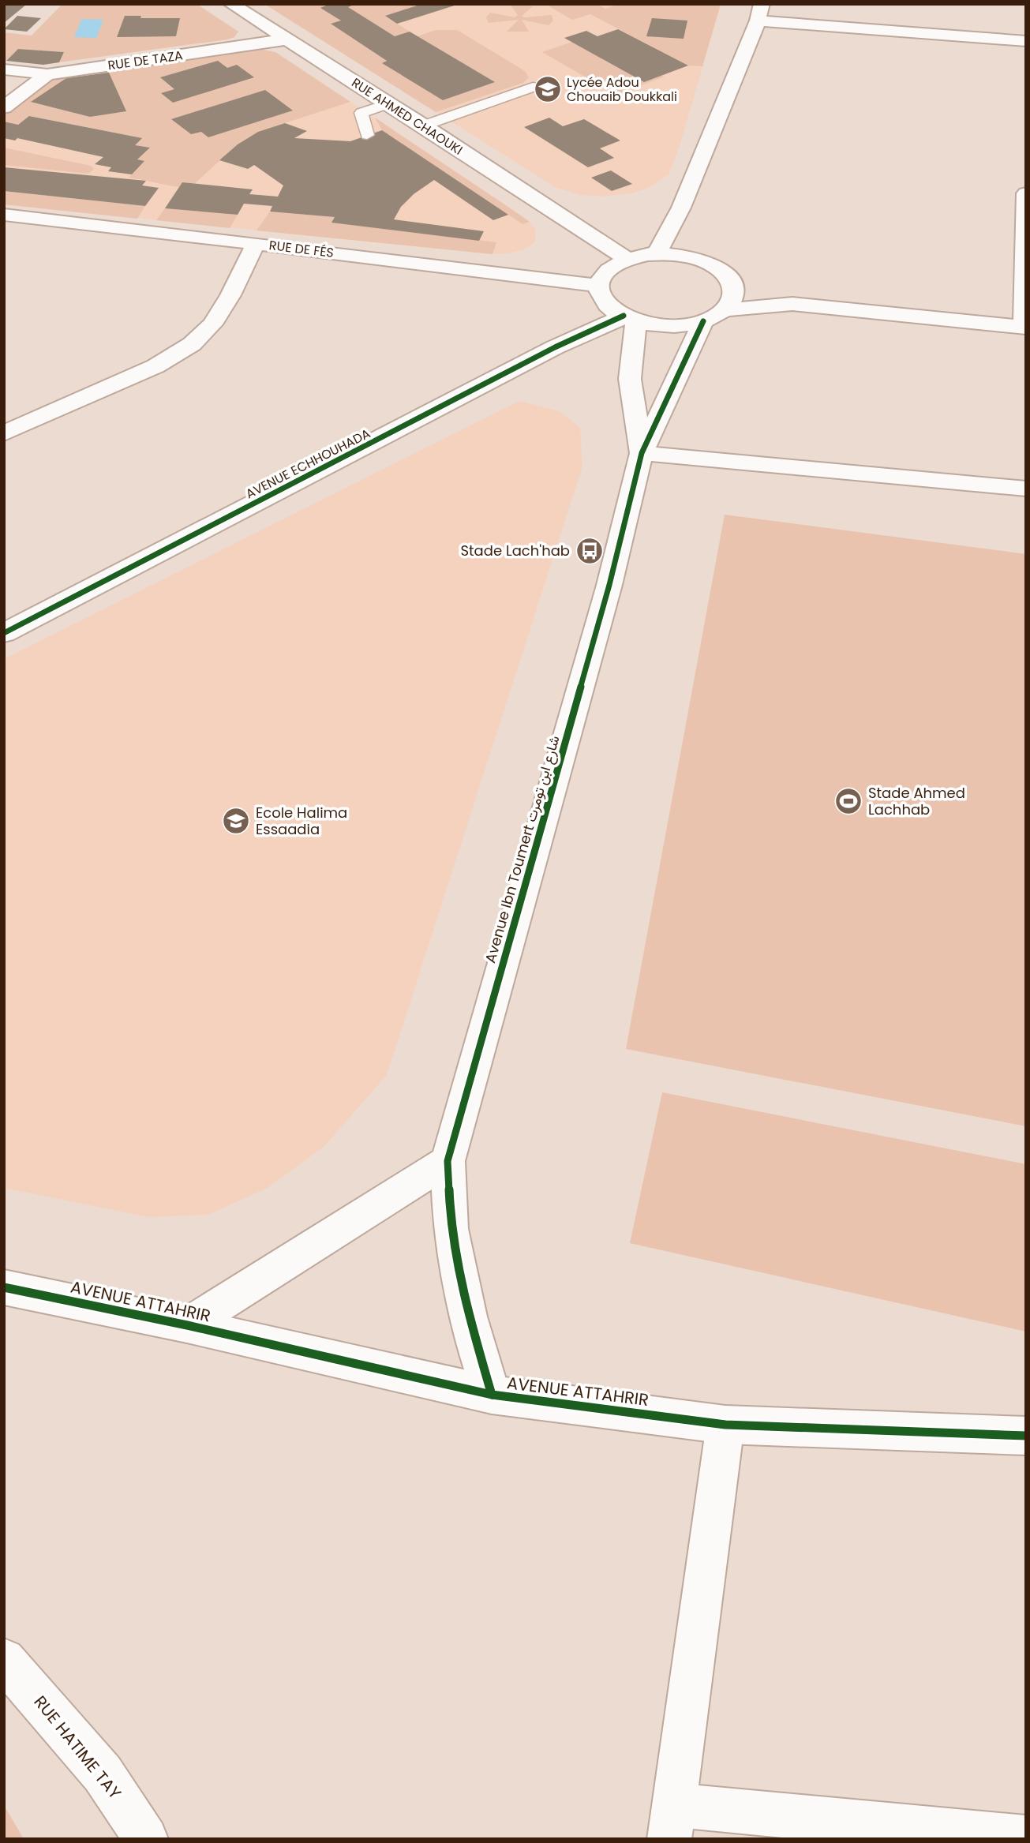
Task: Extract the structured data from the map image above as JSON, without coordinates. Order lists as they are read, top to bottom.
{
  "streets": {
    "street": [
      "RUE DE TAZA",
      "RUE AHMED CHAOUKI",
      "RUE DE FÉS",
      "AVENUE ECHHOUHADA",
      "Avenue Ibn Toumert شارع ابن تومرت",
      "AVENUE ATTAHRIR",
      "RUE HATIME TAY"
    ]
  },
  "crossings": [
    ["RUE DE TAZA", "RUE AHMED CHAOUKI"],
    ["RUE AHMED CHAOUKI", "RUE DE FÉS"],
    ["RUE AHMED CHAOUKI", "AVENUE ECHHOUHADA"],
    ["RUE DE FÉS", "AVENUE ECHHOUHADA"],
    ["AVENUE ECHHOUHADA", "Avenue Ibn Toumert شارع ابن تومرت"],
    ["Avenue Ibn Toumert شارع ابن تومرت", "AVENUE ATTAHRIR"]
  ],
  "places": {
    "school or university": ["Lycée Adou Chouaib Doukkali", "Ecole Halima Essaadia"],
    "bus stop": ["Stade Lach'hab"],
    "sports": ["Stade Ahmed Lachhab"]
  }
}
